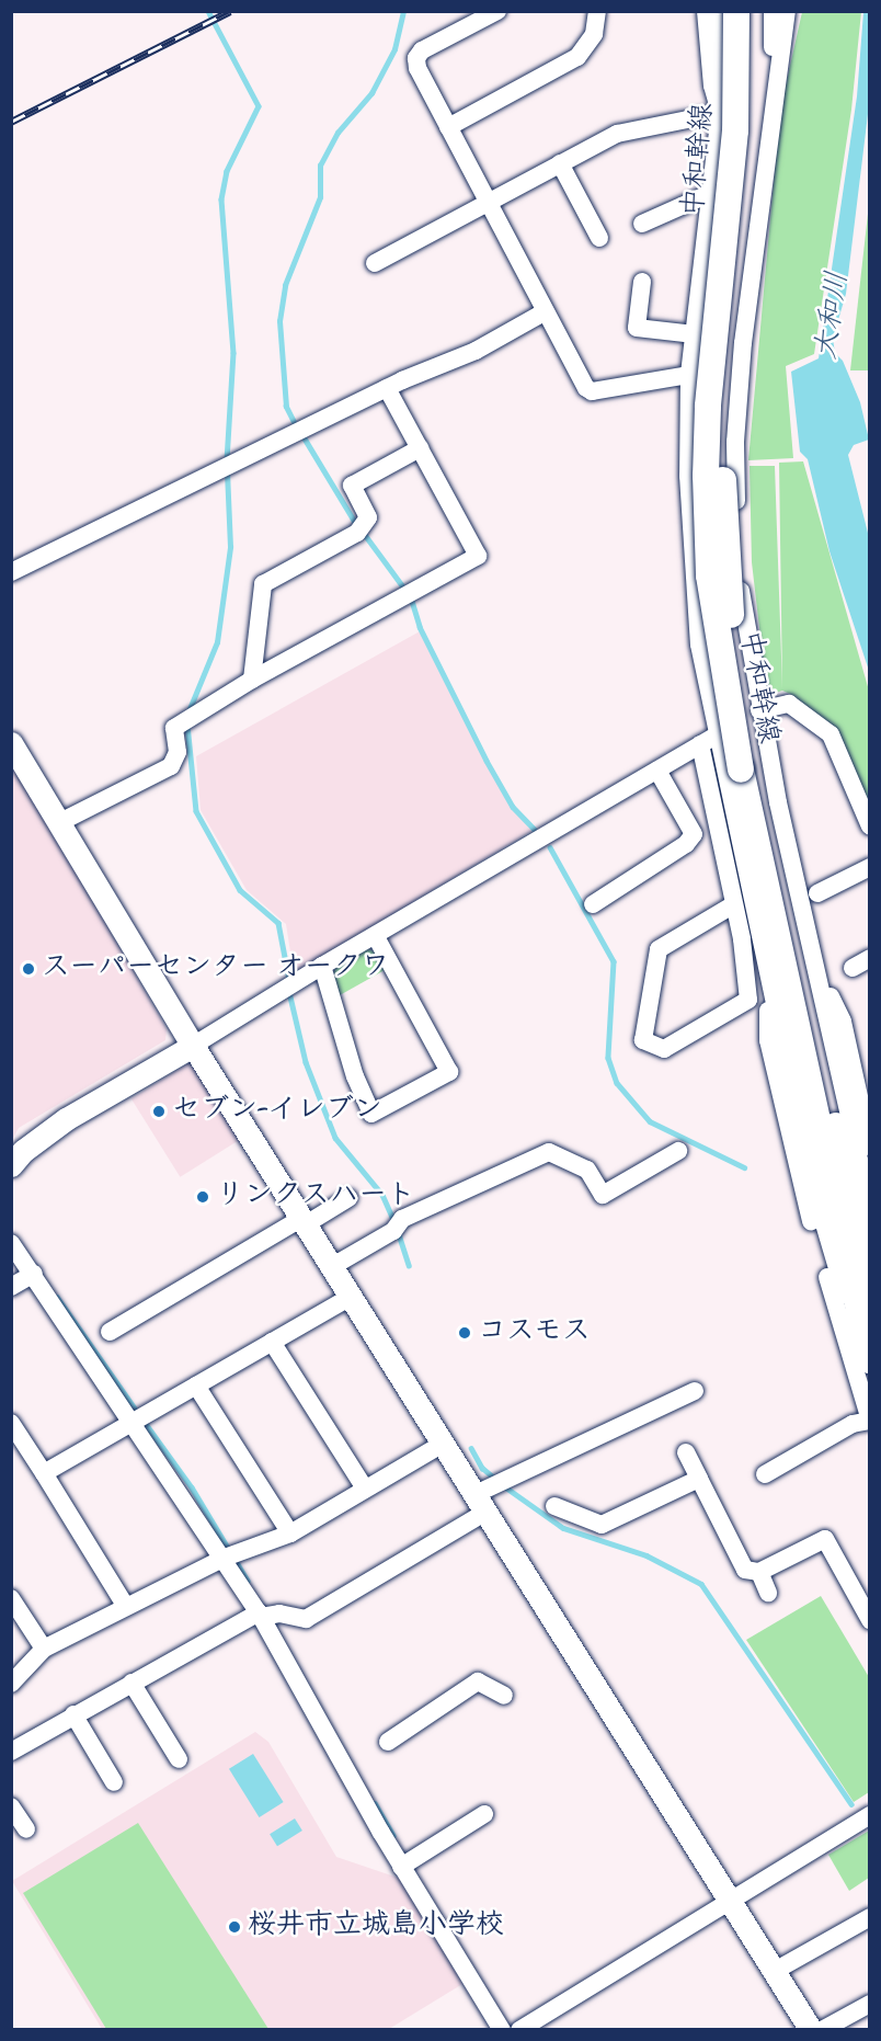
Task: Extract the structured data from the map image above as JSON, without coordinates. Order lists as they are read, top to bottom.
{
  "streets": {
    "main road": ["中和幹線"]
  },
  "water": ["大和川"],
  "places": [
    "スーパーセンター オークワ",
    "セブン-イレブン",
    "リンクスハート",
    "コスモス",
    "桜井市立城島小学校"
  ]
}
